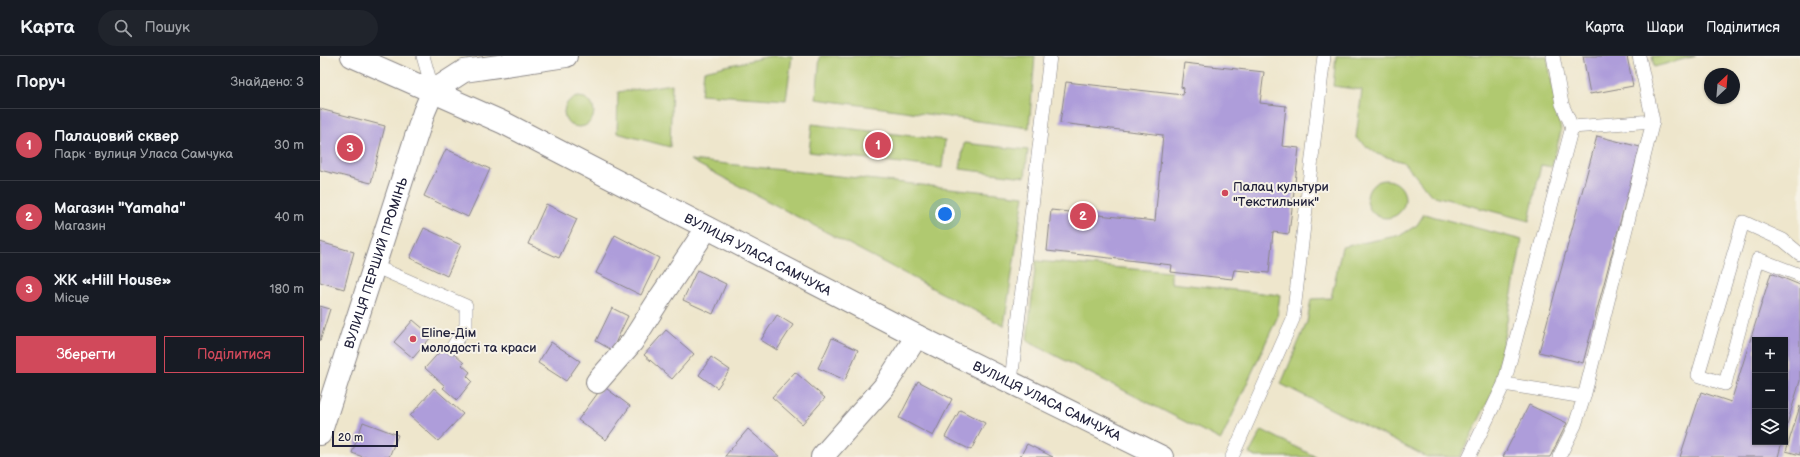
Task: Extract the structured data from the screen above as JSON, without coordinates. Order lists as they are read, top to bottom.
{
  "streets": {
    "main road": ["ВУЛИЦЯ УЛАСА САМЧУКА", "ВУЛИЦЯ ПЕРШИЙ ПРОМІНЬ"]
  },
  "crossings": [
    ["ВУЛИЦЯ УЛАСА САМЧУКА", "ВУЛИЦЯ ПЕРШИЙ ПРОМІНЬ"]
  ],
  "places": ["Палац культури \"Текстильник\"", "Eline-Дім молодості та краси"],
  "scale_bar": "20 m",
  "north": "top right",
  "page": {
    "header": "Карта",
    "search": "Пошук",
    "nav": ["Карта", "Шари", "Поділитися"],
    "heading": ["Поруч", "Знайдено: 3"],
    "list": [
      {
        "mark": "1",
        "name": "Палацовий сквер",
        "note": "Парк · вулиця Уласа Самчука",
        "value": "30 m"
      },
      {
        "mark": "2",
        "name": "Магазин \"Yamaha\"",
        "note": "Магазин",
        "value": "40 m"
      },
      {
        "mark": "3",
        "name": "ЖК «Hill House»",
        "note": "Місце",
        "value": "180 m"
      }
    ],
    "pins": ["1", "3", "2"],
    "buttons": ["Зберегти", "Поділитися"],
    "map_buttons": ["+", "−"],
    "scale": "20 m"
  }
}
